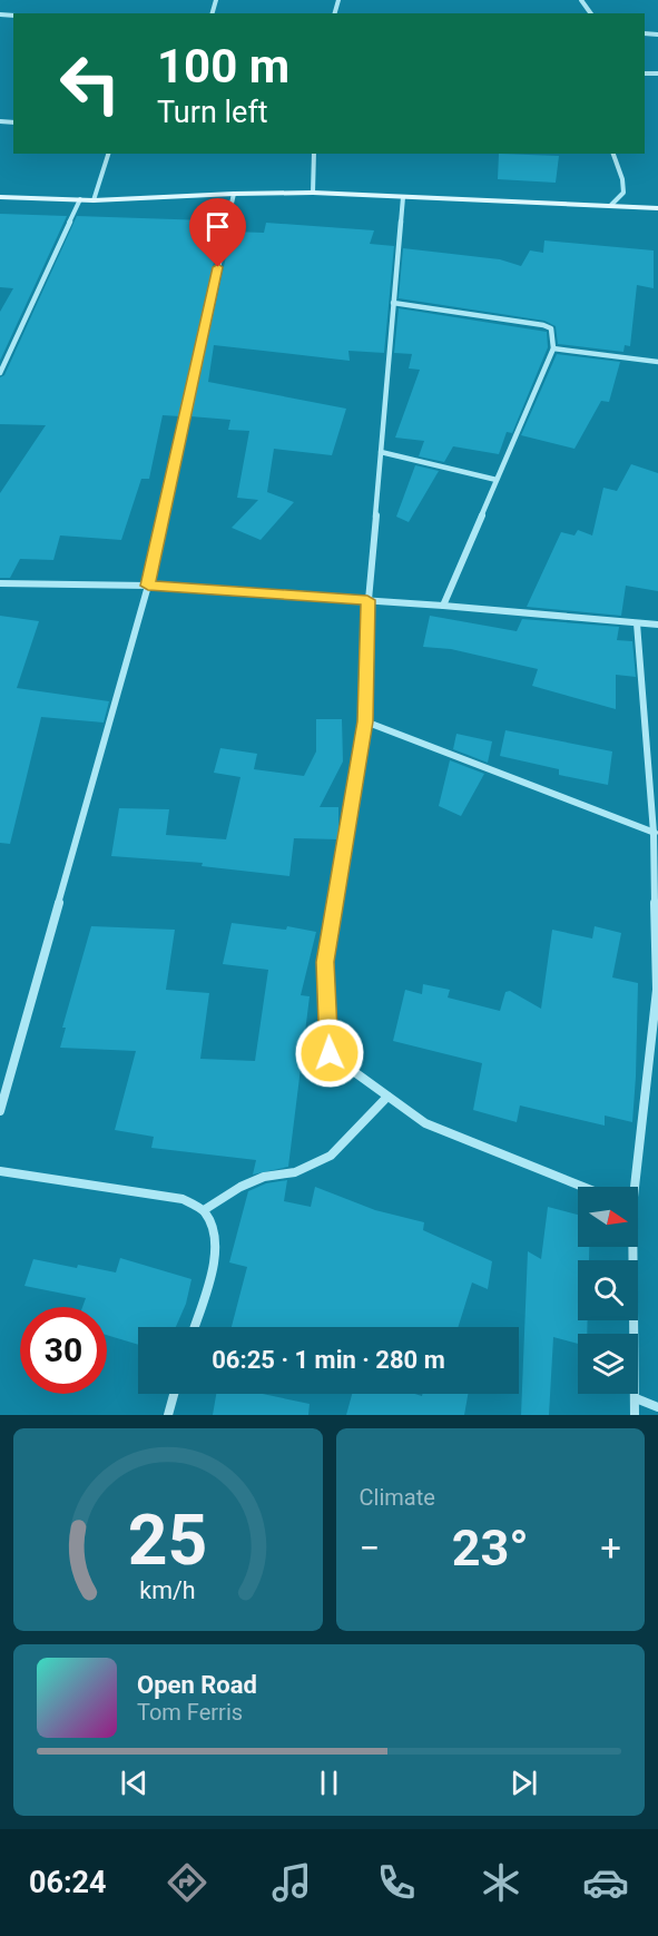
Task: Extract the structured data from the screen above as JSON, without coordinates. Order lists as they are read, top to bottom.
{
  "north": "right",
  "page": {
    "turn": ["100 m", "Turn left"],
    "limit": "30",
    "trip": "06:25 · 1 min · 280 m",
    "tile": "Climate",
    "heat": ["−", "23°", "+"],
    "song": ["Open Road", "Tom Ferris"],
    "tabs": "06:24",
    "gauge": ["25", "km/h"]
  }
}
